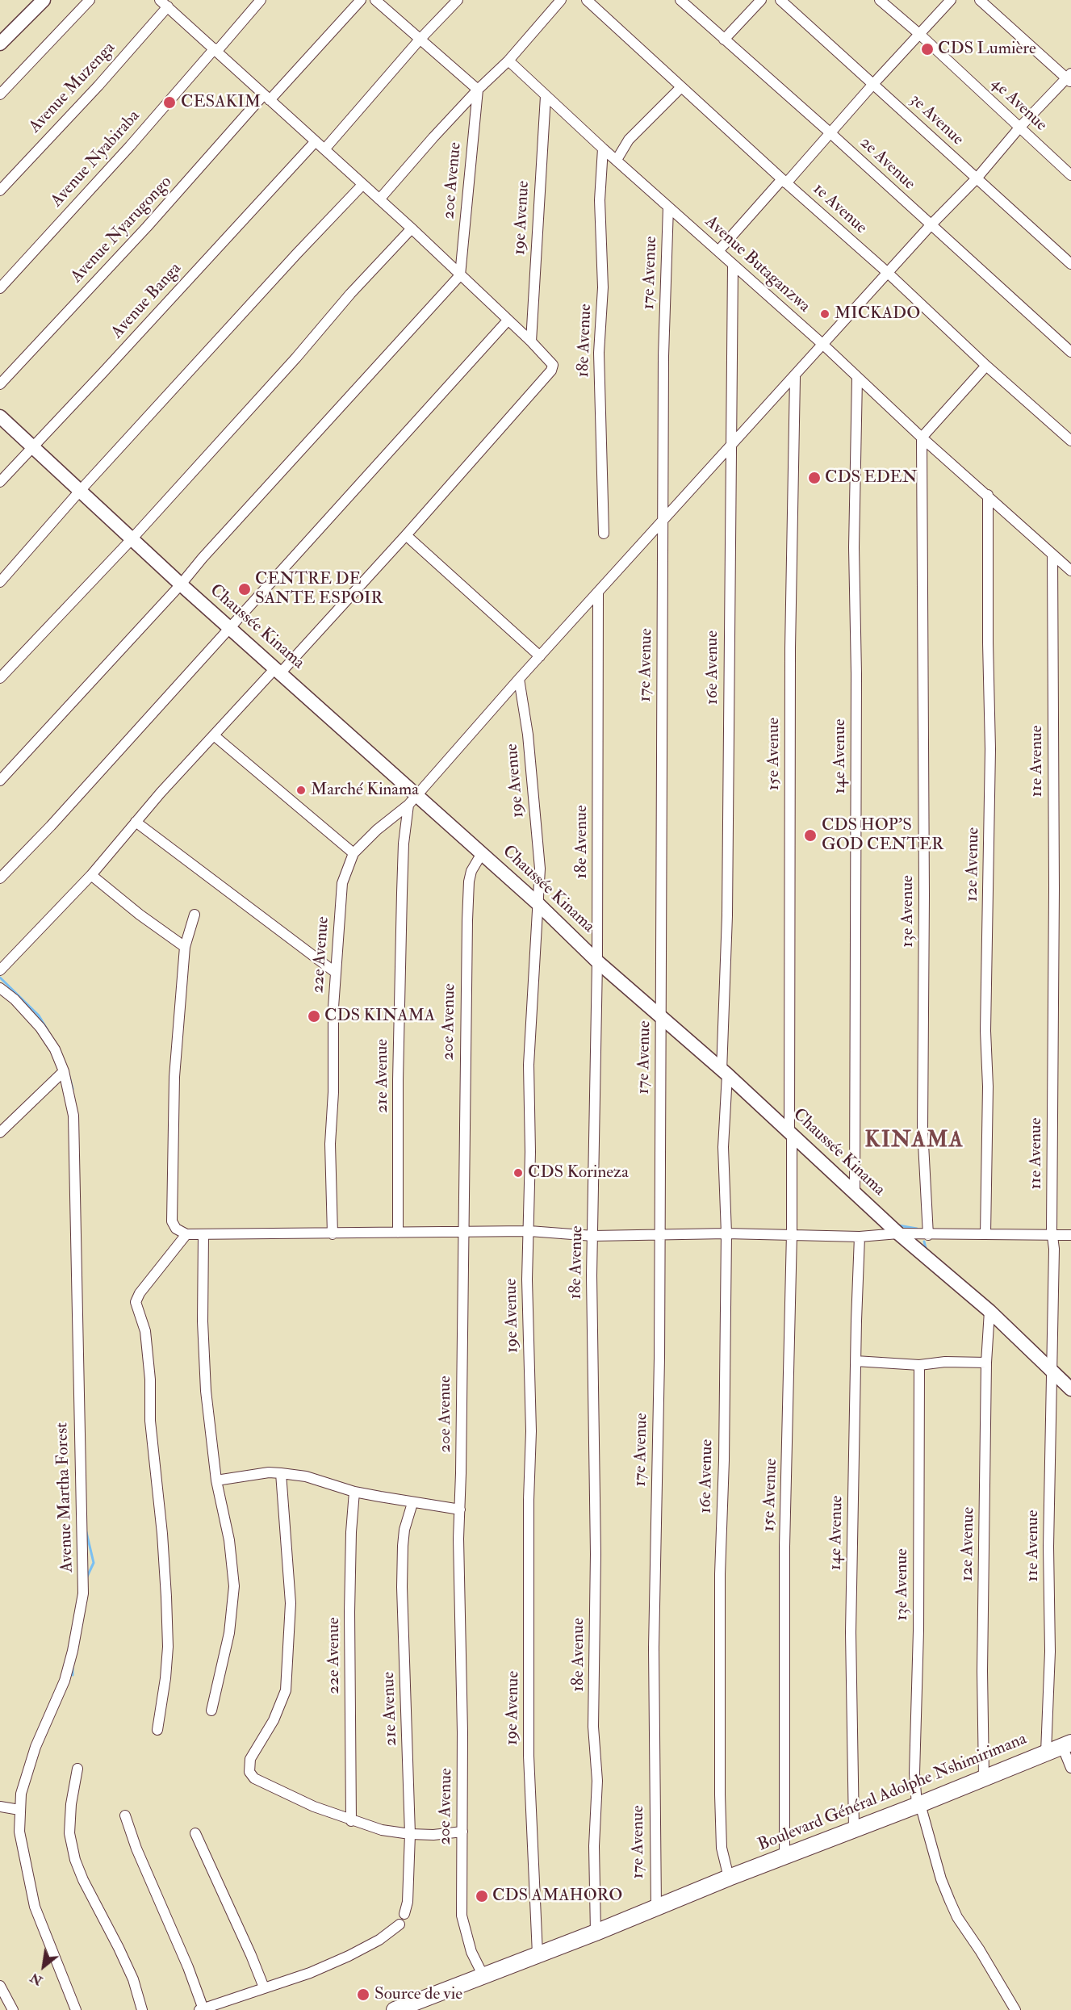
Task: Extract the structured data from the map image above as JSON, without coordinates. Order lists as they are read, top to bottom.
{
  "streets": {
    "main road": ["Boulevard Général Adolphe Nshimirimana"],
    "street": [
      "Avenue Muzenga",
      "4e Avenue",
      "3e Avenue",
      "Avenue Nyabiraba",
      "2e Avenue",
      "20e Avenue",
      "1e Avenue",
      "19e Avenue",
      "Avenue Nyarugongo",
      "Avenue Butaganzwa",
      "17e Avenue",
      "Avenue Banga",
      "18e Avenue",
      "Chaussée Kinama",
      "16e Avenue",
      "15e Avenue",
      "14e Avenue",
      "11e Avenue",
      "12e Avenue",
      "13e Avenue",
      "22e Avenue",
      "21e Avenue",
      "Avenue Martha Forest"
    ]
  },
  "crossings": [
    ["4e Avenue", "22e Avenue"],
    ["3e Avenue", "22e Avenue"],
    ["2e Avenue", "22e Avenue"],
    ["20e Avenue", "Chaussée Kinama"],
    ["20e Avenue", "Boulevard Général Adolphe Nshimirimana"],
    ["1e Avenue", "22e Avenue"],
    ["19e Avenue", "Avenue Butaganzwa"],
    ["19e Avenue", "Chaussée Kinama"],
    ["19e Avenue", "22e Avenue"],
    ["19e Avenue", "Boulevard Général Adolphe Nshimirimana"],
    ["Avenue Butaganzwa", "17e Avenue"],
    ["Avenue Butaganzwa", "18e Avenue"],
    ["Avenue Butaganzwa", "16e Avenue"],
    ["Avenue Butaganzwa", "14e Avenue"],
    ["Avenue Butaganzwa", "11e Avenue"],
    ["Avenue Butaganzwa", "12e Avenue"],
    ["Avenue Butaganzwa", "13e Avenue"],
    ["Avenue Butaganzwa", "22e Avenue"],
    ["17e Avenue", "Chaussée Kinama"],
    ["17e Avenue", "22e Avenue"],
    ["17e Avenue", "Boulevard Général Adolphe Nshimirimana"],
    ["Avenue Banga", "Chaussée Kinama"],
    ["18e Avenue", "Chaussée Kinama"],
    ["18e Avenue", "22e Avenue"],
    ["18e Avenue", "Boulevard Général Adolphe Nshimirimana"],
    ["Chaussée Kinama", "16e Avenue"],
    ["Chaussée Kinama", "15e Avenue"],
    ["Chaussée Kinama", "14e Avenue"],
    ["Chaussée Kinama", "11e Avenue"],
    ["Chaussée Kinama", "12e Avenue"],
    ["Chaussée Kinama", "22e Avenue"],
    ["Chaussée Kinama", "21e Avenue"],
    ["16e Avenue", "22e Avenue"],
    ["16e Avenue", "Boulevard Général Adolphe Nshimirimana"],
    ["15e Avenue", "22e Avenue"],
    ["15e Avenue", "Boulevard Général Adolphe Nshimirimana"],
    ["14e Avenue", "Boulevard Général Adolphe Nshimirimana"],
    ["11e Avenue", "Boulevard Général Adolphe Nshimirimana"],
    ["12e Avenue", "Boulevard Général Adolphe Nshimirimana"],
    ["13e Avenue", "Boulevard Général Adolphe Nshimirimana"],
    ["22e Avenue", "21e Avenue"]
  ],
  "districts": ["KINAMA"],
  "places": [
    "CDS Lumière",
    "CESAKIM",
    "MICKADO",
    "CDS EDEN",
    "CENTRE DE SANTE ESPOIR",
    "Marché Kinama",
    "CDS HOP'S GOD CENTER",
    "CDS KINAMA",
    "CDS Korineza",
    "CDS AMAHORO",
    "Source de vie"
  ],
  "north": "bottom left"
}
